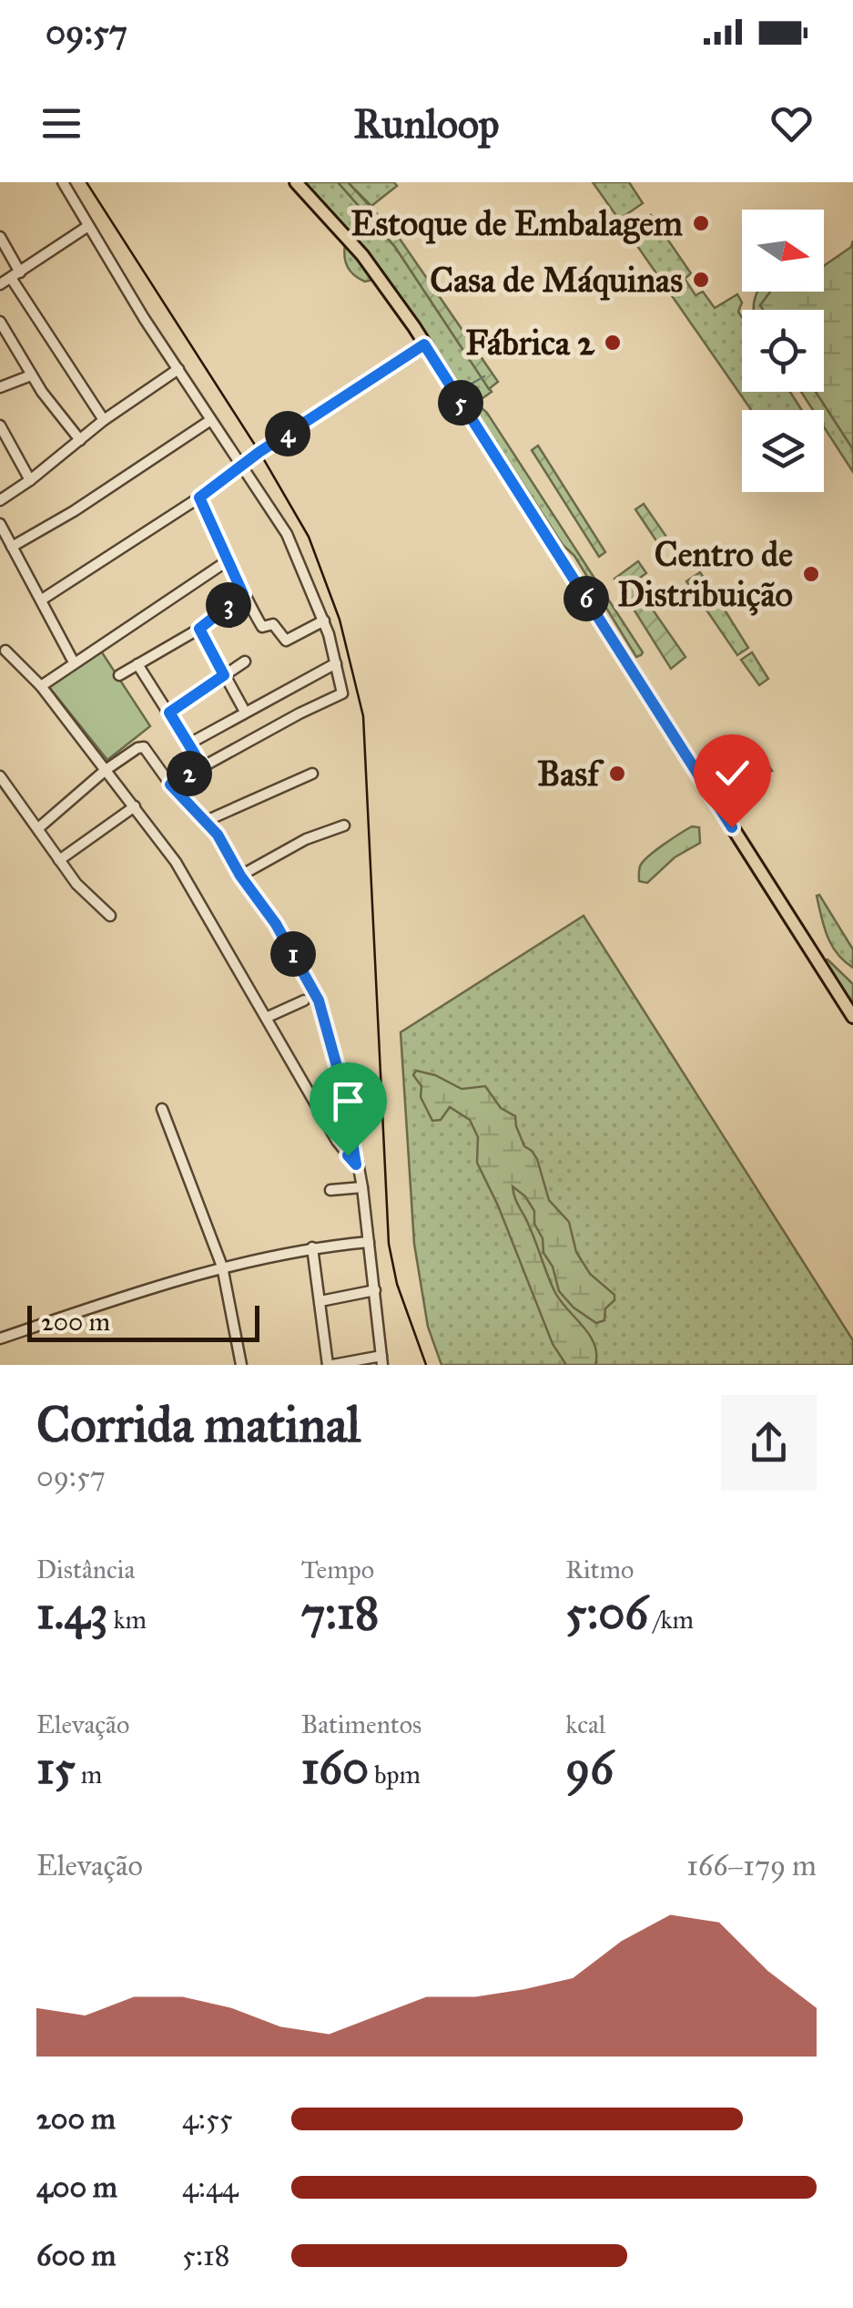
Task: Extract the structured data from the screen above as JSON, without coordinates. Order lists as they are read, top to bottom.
{
  "places": [
    "Estoque de Embalagem",
    "Casa de Máquinas",
    "Fábrica 2",
    "Centro de Distribuição",
    "Basf"
  ],
  "scale_bar": "200 m",
  "north": "right",
  "page": {
    "status": "09:57",
    "header": "Runloop",
    "pins": [
      "5",
      "4",
      "6",
      "3",
      "2",
      "1"
    ],
    "scale": "200 m",
    "heading": ["Corrida matinal", "09:57"],
    "stats": [
      ["Distância", "1.43 km"],
      ["Tempo", "7:18"],
      ["Ritmo", "5:06 /km"],
      ["Elevação", "15 m"],
      ["Batimentos", "160 bpm"],
      ["kcal", "96"]
    ],
    "chart": ["Elevação", "166–179 m"],
    "list": [
      {
        "name": "200 m",
        "note": "4:55"
      },
      {
        "name": "400 m",
        "note": "4:44"
      },
      {
        "name": "600 m",
        "note": "5:18"
      }
    ]
  }
}
